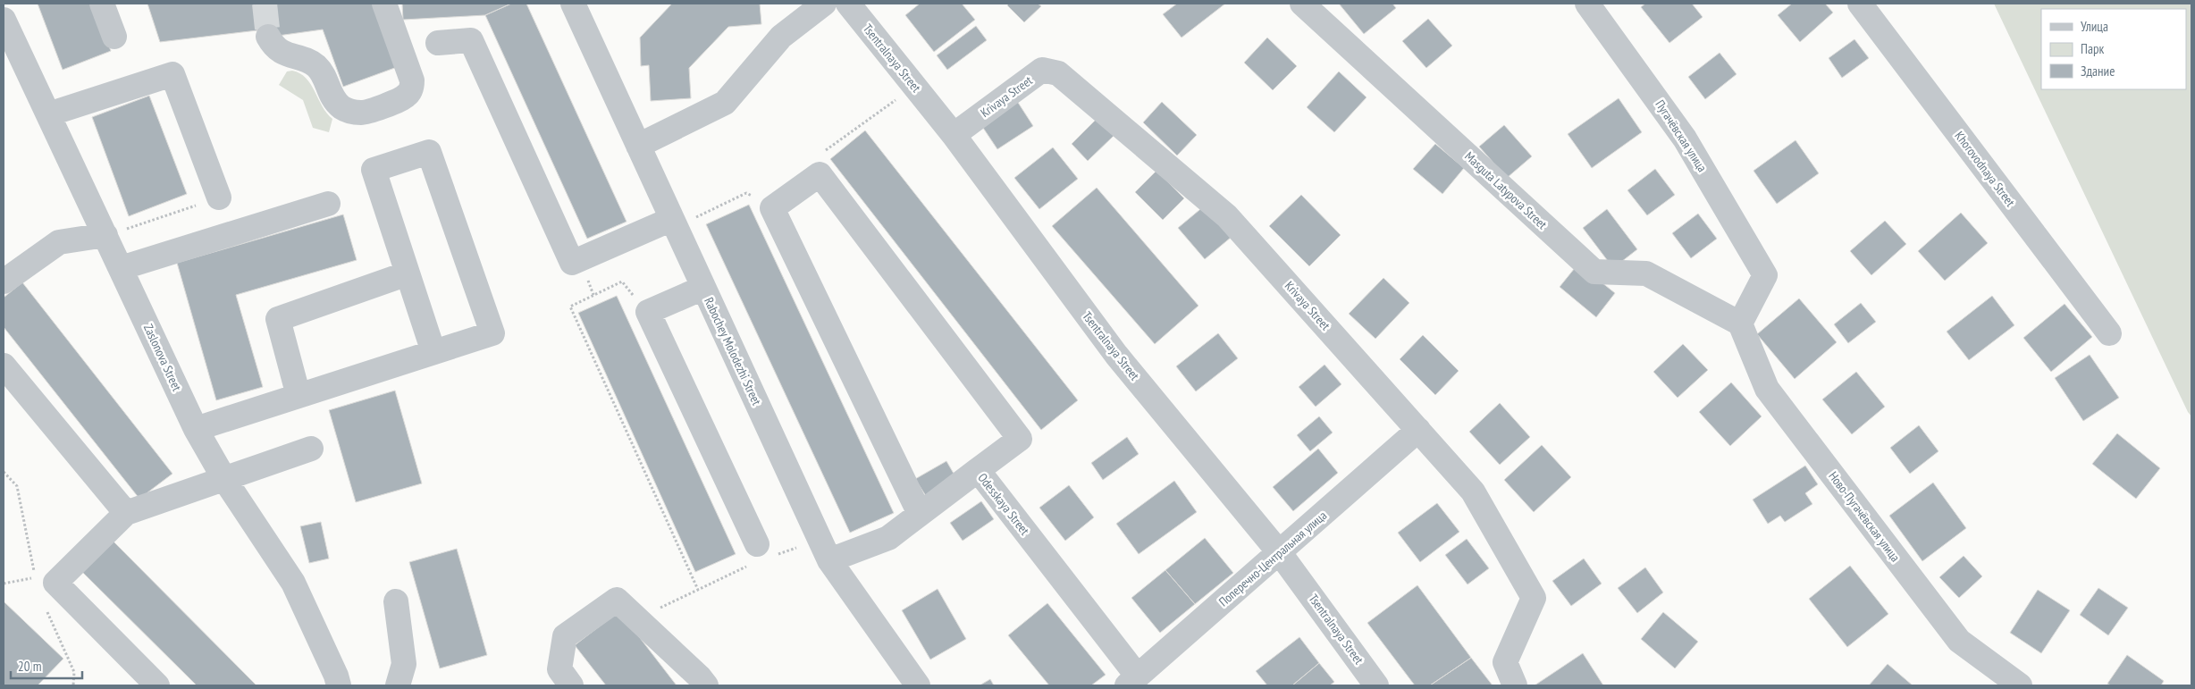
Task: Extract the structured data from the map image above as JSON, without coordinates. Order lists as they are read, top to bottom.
{
  "streets": {
    "street": [
      "Tsentralnaya Street",
      "Krivaya Street",
      "Пугачёвская улица",
      "Khorovodnaya Street",
      "Masguta Latypova Street",
      "Rabochey Molodezhi Street",
      "Zaslonova Street",
      "Odesskaya Street",
      "Ново-Пугачёвская улица",
      "Поперечно-Центральная улица"
    ]
  },
  "crossings": [
    ["Tsentralnaya Street", "Krivaya Street"],
    ["Tsentralnaya Street", "Поперечно-Центральная улица"],
    ["Krivaya Street", "Поперечно-Центральная улица"],
    ["Пугачёвская улица", "Masguta Latypova Street"],
    ["Пугачёвская улица", "Ново-Пугачёвская улица"],
    ["Masguta Latypova Street", "Ново-Пугачёвская улица"],
    ["Rabochey Molodezhi Street", "Odesskaya Street"],
    ["Odesskaya Street", "Поперечно-Центральная улица"]
  ],
  "legend": ["Улица", "Парк", "Здание"],
  "scale_bar": "20 m"
}
